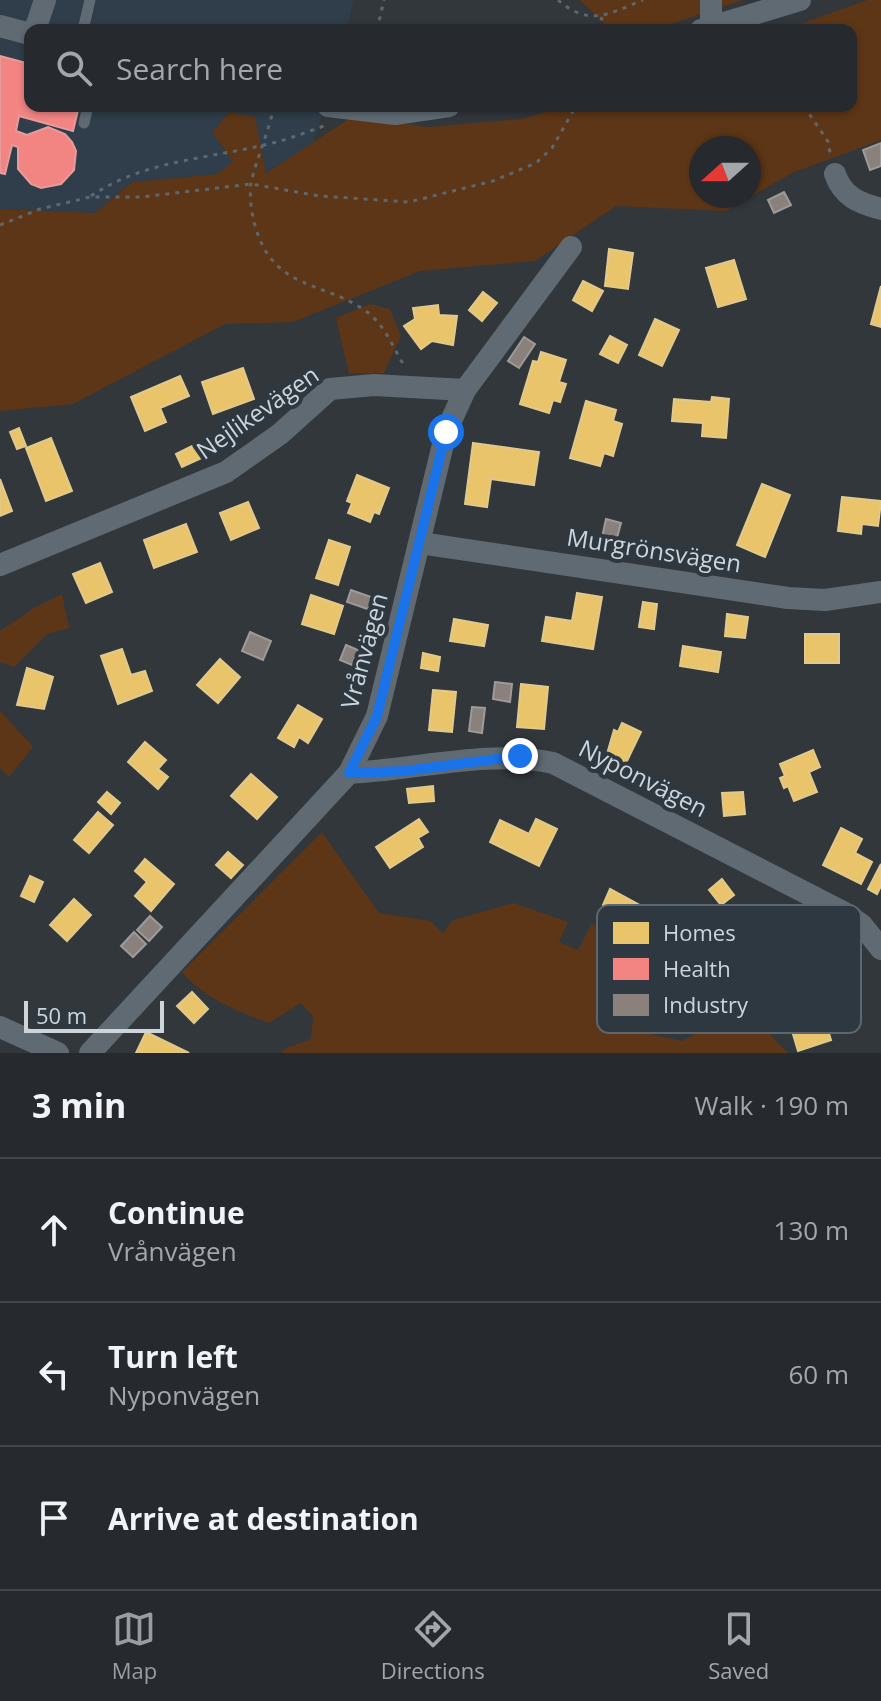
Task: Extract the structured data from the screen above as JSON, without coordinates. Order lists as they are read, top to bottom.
{
  "streets": {
    "street": [
      "Nejlikevägen",
      "Murgrönsvägen",
      "Vrånvägen",
      "Nyponvägen"
    ]
  },
  "crossings": [
    ["Nejlikevägen", "Vrånvägen"],
    ["Murgrönsvägen", "Vrånvägen"],
    ["Vrånvägen", "Nyponvägen"]
  ],
  "legend": ["Homes", "Health", "Industry"],
  "scale_bar": "50 m",
  "north": "left",
  "page": {
    "search": "Search here",
    "scale": "50 m",
    "heading": ["3 min", "Walk · 190 m"],
    "list": [
      ["Continue", "Vrånvägen", "130 m"],
      ["Turn left", "Nyponvägen", "60 m"],
      "Arrive at destination"
    ],
    "nav": ["Map", "Directions", "Saved"]
  }
}
